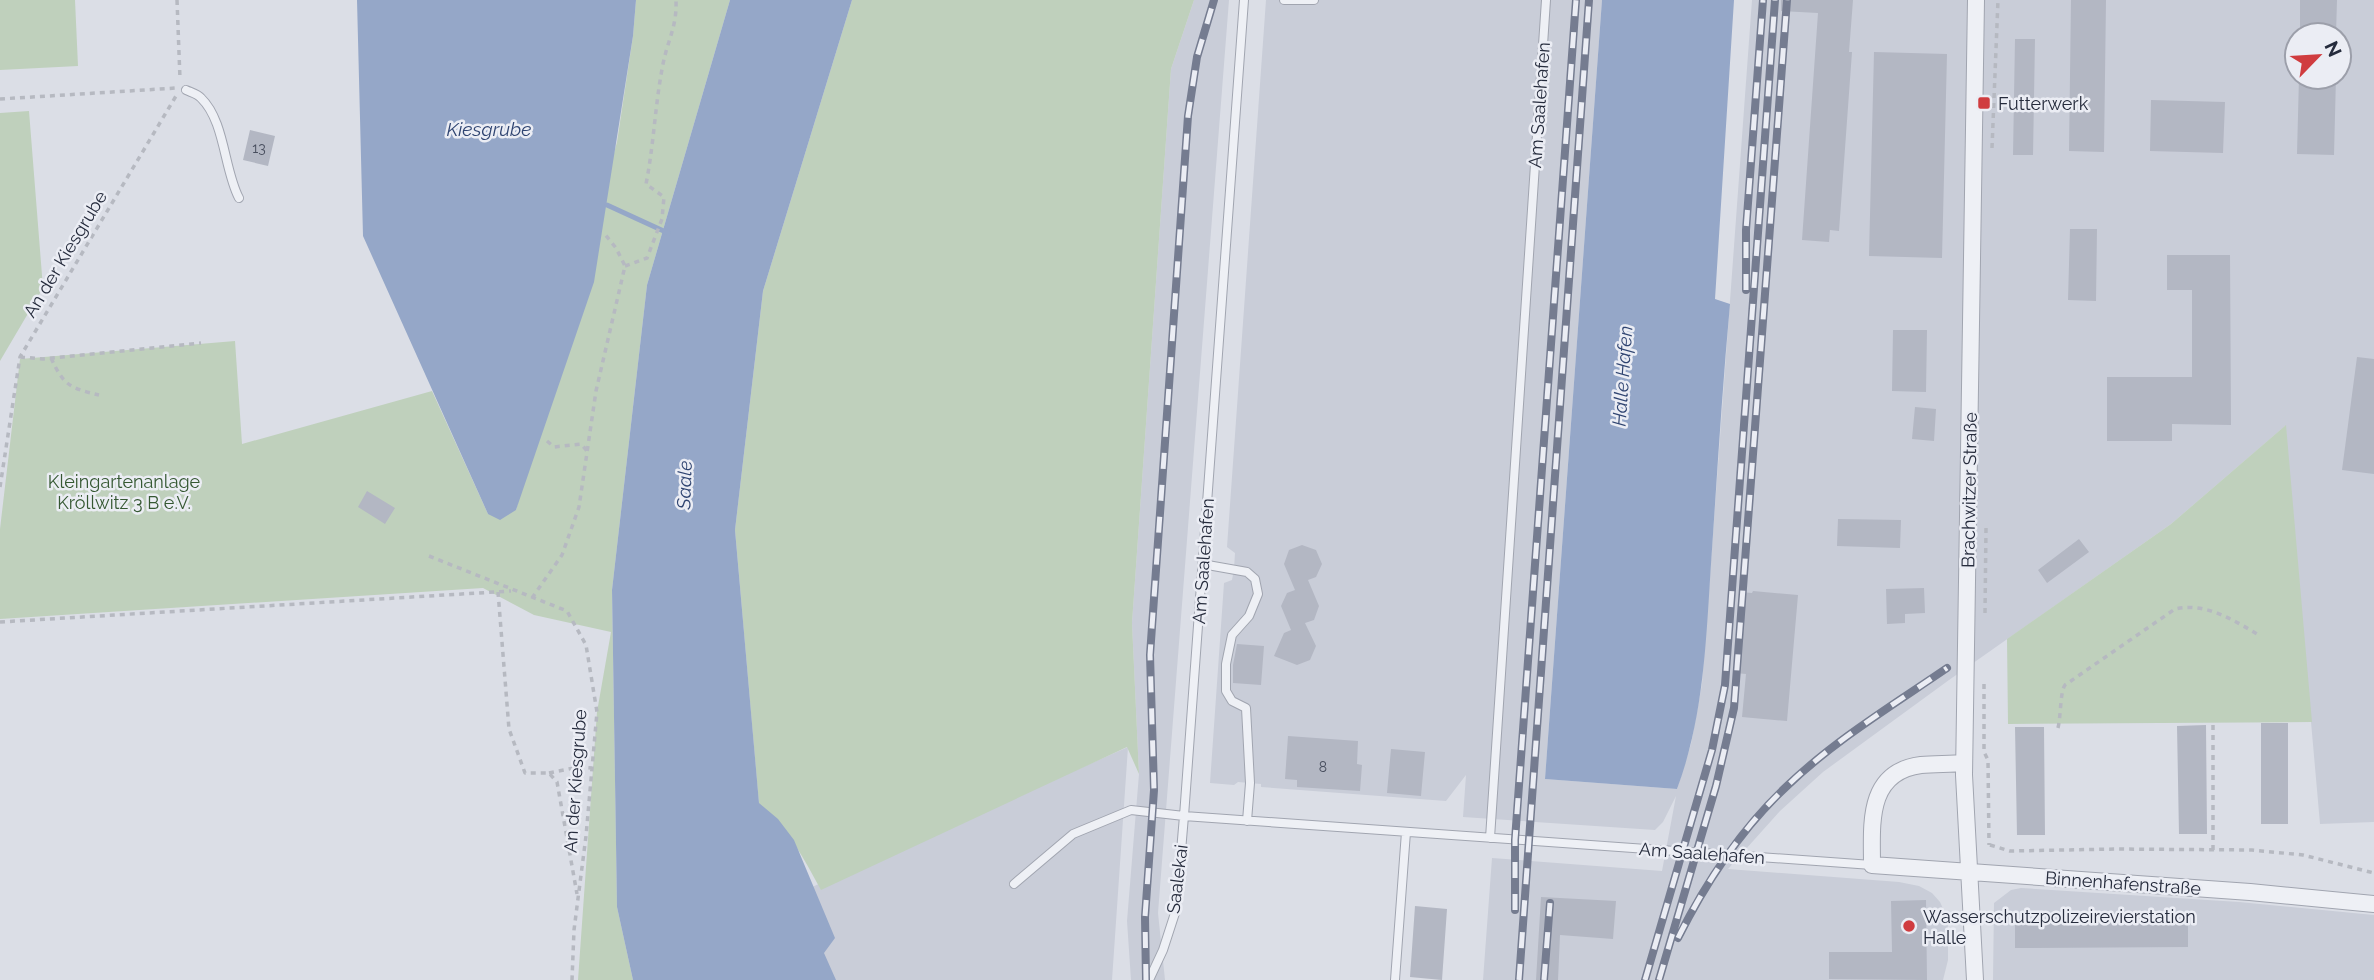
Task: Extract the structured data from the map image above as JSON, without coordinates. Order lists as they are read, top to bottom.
{
  "streets": {
    "street": ["Brachwitzer Straße", "Binnenhafenstraße"],
    "lane": ["Am Saalehafen", "Saalekai"],
    "path": ["An der Kiesgrube"]
  },
  "crossings": [
    ["Am Saalehafen", "Saalekai"],
    ["Am Saalehafen", "Binnenhafenstraße"],
    ["Brachwitzer Straße", "Binnenhafenstraße"]
  ],
  "water": ["Kiesgrube", "Halle Hafen", "Saale"],
  "parks": ["Kleingartenanlage Kröllwitz 3 B e.V."],
  "places": {
    "transit": ["Futterwerk"],
    "other": ["Wasserschutzpolizeirevierstation Halle"]
  },
  "house_numbers": ["13", "8"],
  "north": "top right"
}
